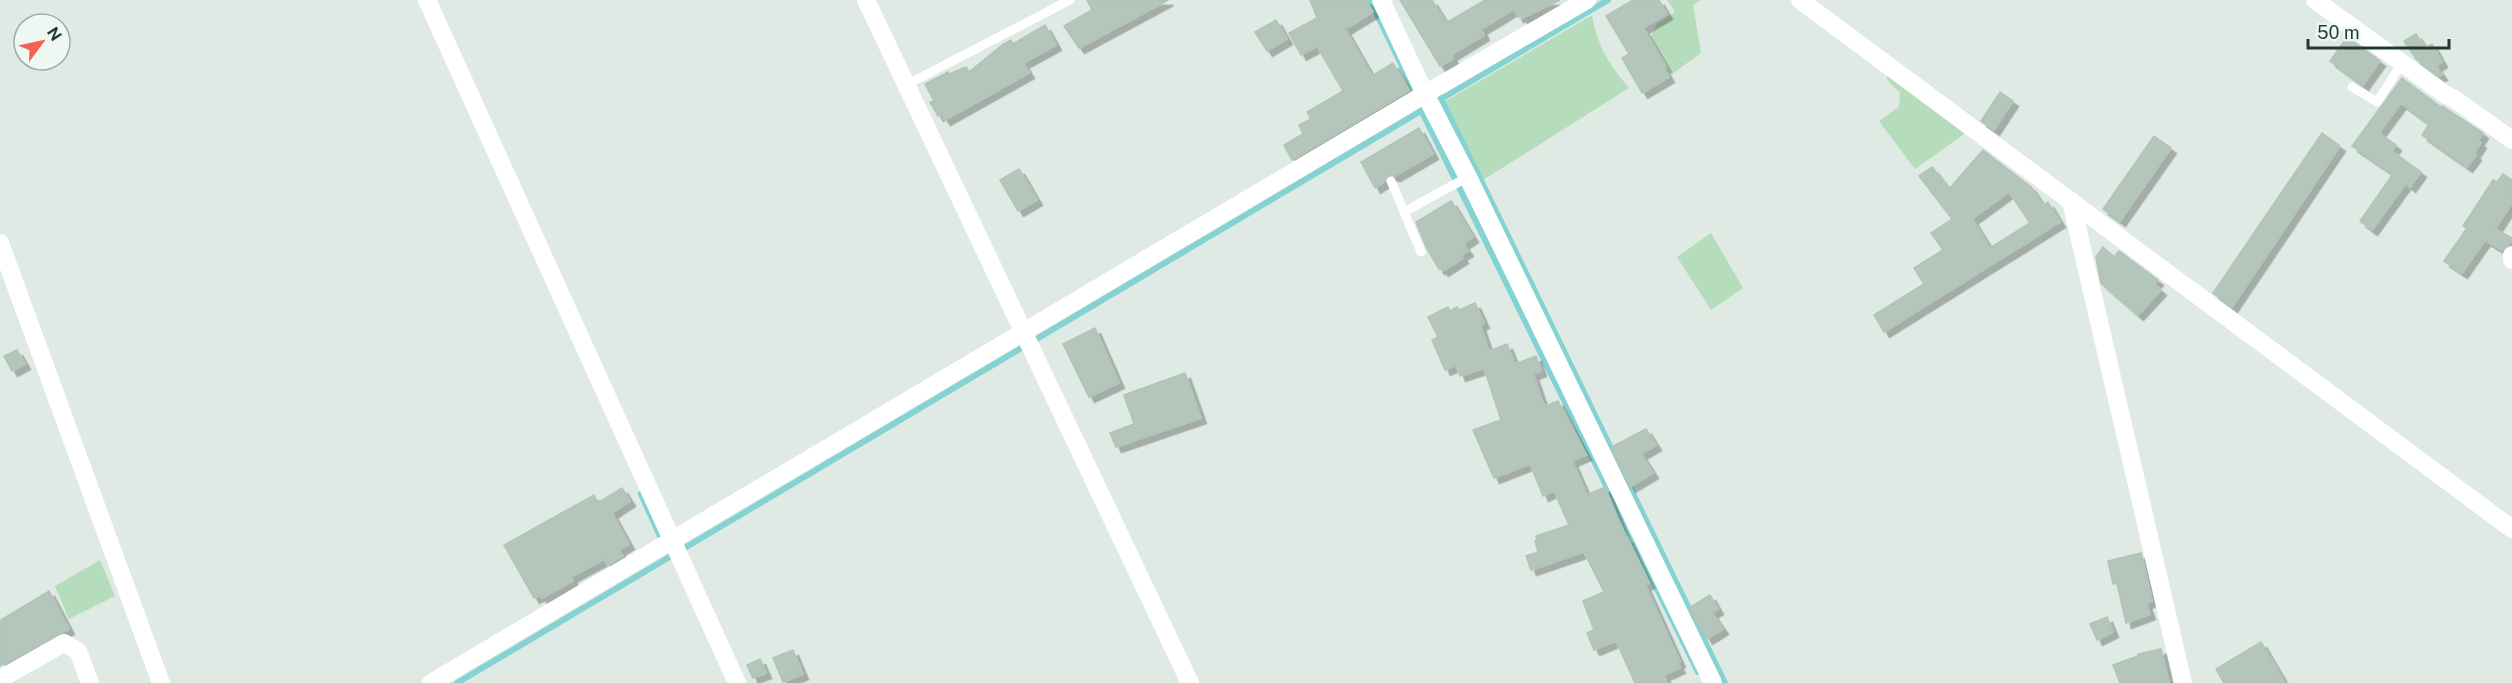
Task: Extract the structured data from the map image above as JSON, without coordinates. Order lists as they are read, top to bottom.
{
  "scale_bar": "50 m",
  "north": "top right"
}
